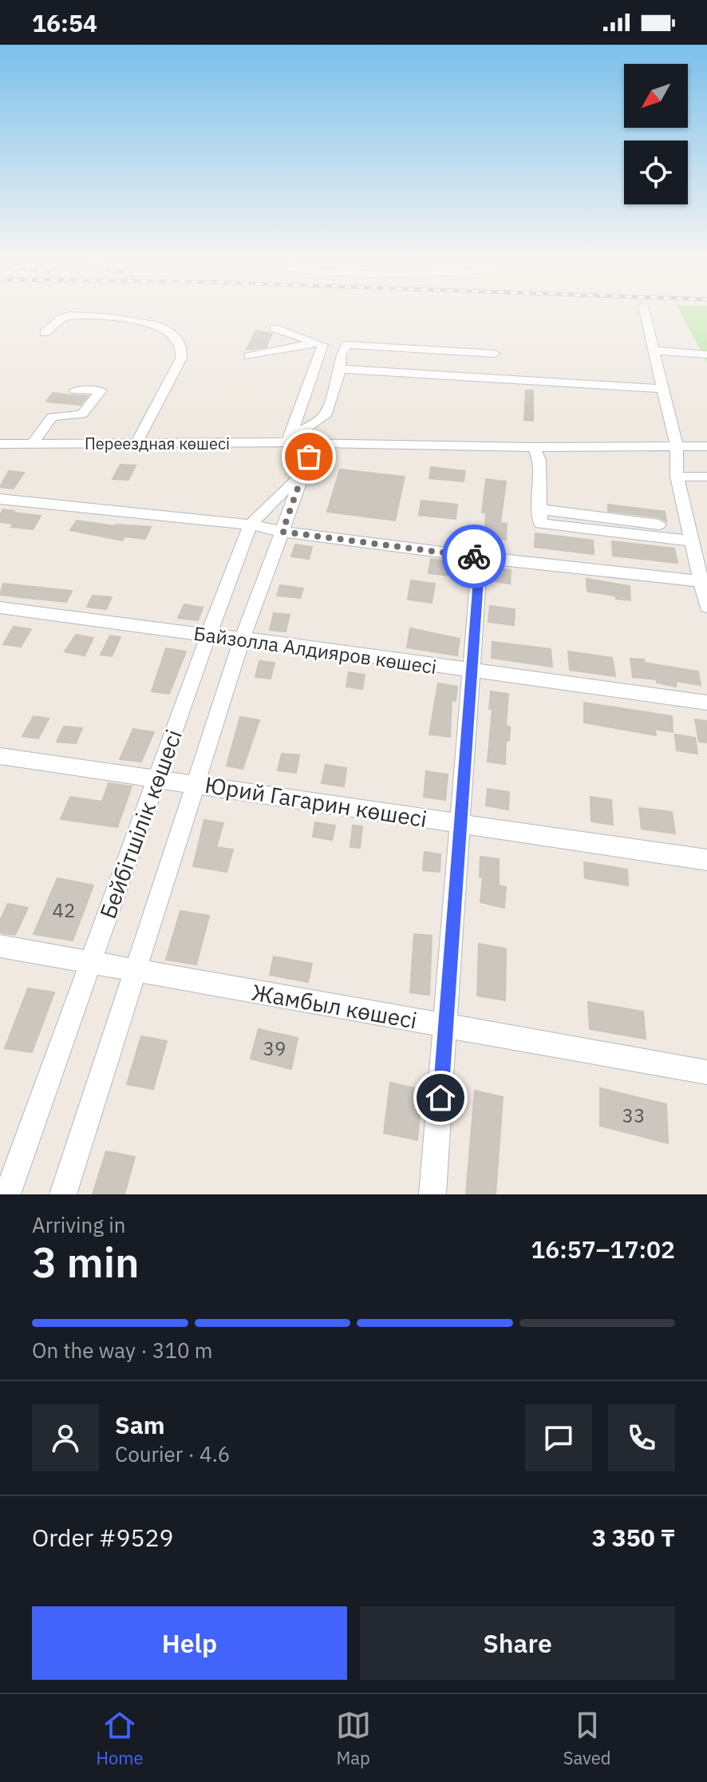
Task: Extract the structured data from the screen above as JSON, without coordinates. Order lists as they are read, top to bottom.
{
  "streets": {
    "street": [
      "Переездная көшесі",
      "Байзолла Алдияров көшесі",
      "Юрий Гагарин көшесі",
      "Бейбітшілік көшесі",
      "Жамбыл көшесі"
    ]
  },
  "crossings": [
    ["Переездная көшесі", "Бейбітшілік көшесі"],
    ["Байзолла Алдияров көшесі", "Бейбітшілік көшесі"],
    ["Юрий Гагарин көшесі", "Бейбітшілік көшесі"],
    ["Бейбітшілік көшесі", "Жамбыл көшесі"]
  ],
  "house_numbers": ["42", "39", "33"],
  "north": "bottom left",
  "page": {
    "status": "16:54",
    "heading": ["3 min", "Arriving in", "16:57–17:02"],
    "panel": [
      "Sam",
      "Courier · 4.6",
      "Order #9529",
      "3 350 ₸"
    ],
    "bar": "On the way · 310 m",
    "buttons": ["Help", "Share"],
    "tabs": ["Home", "Map", "Saved"]
  }
}
